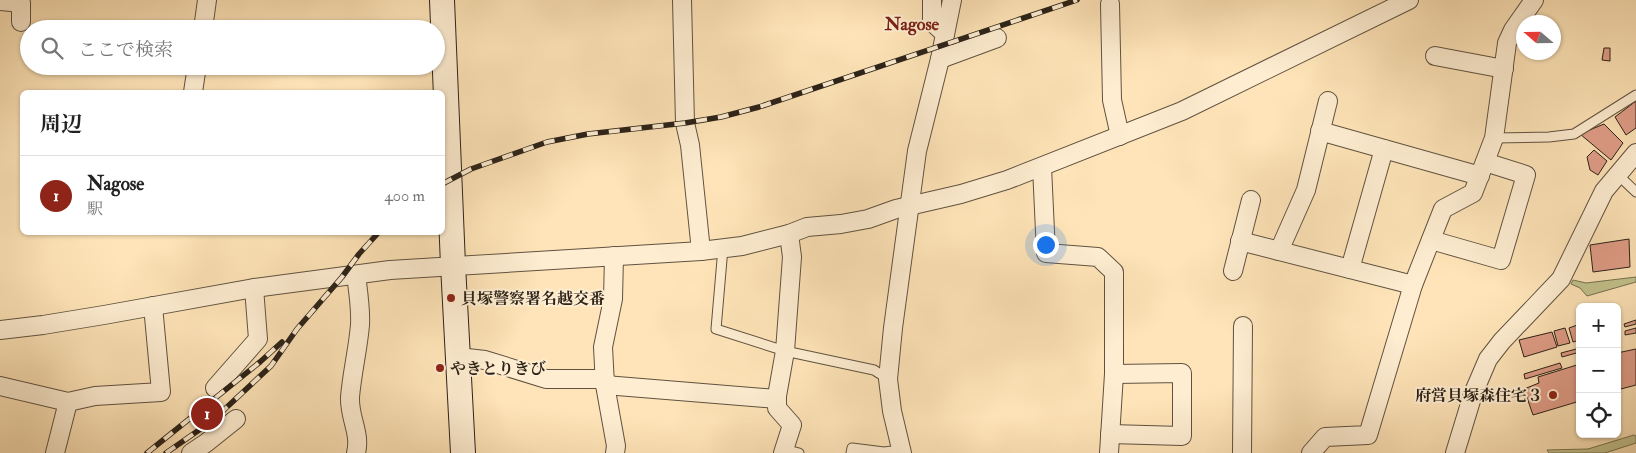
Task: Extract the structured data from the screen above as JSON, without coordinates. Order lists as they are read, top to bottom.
{
  "districts": ["Nagose"],
  "places": ["貝塚警察署名越交番", "やきとりきび", "府営貝塚森住宅３"],
  "north": "left",
  "page": {
    "search": "ここで検索",
    "heading": "周辺",
    "list": [
      {
        "mark": "1",
        "name": "Nagose",
        "note": "駅",
        "value": "400 m"
      }
    ],
    "map_buttons": ["+", "−"],
    "pins": "1"
  }
}
